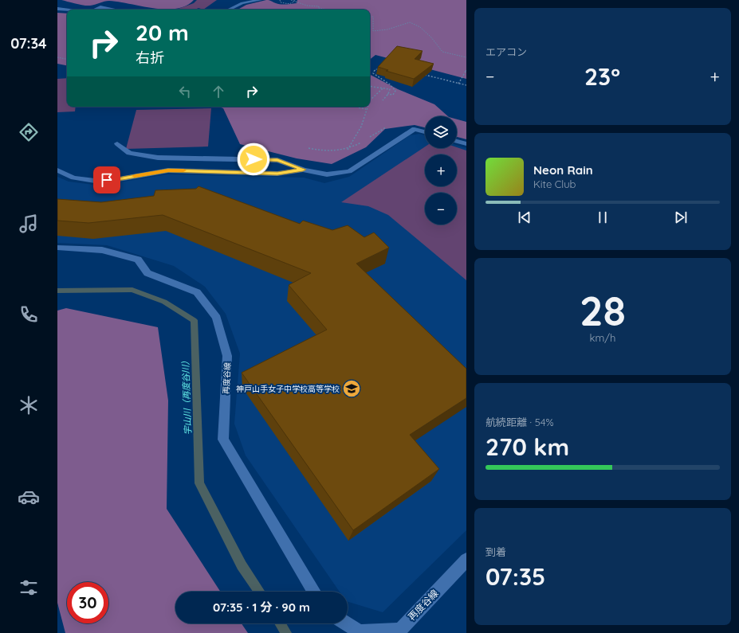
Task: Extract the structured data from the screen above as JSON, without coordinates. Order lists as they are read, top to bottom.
{
  "streets": {
    "street": ["再度谷線"]
  },
  "water": ["宇山川（再度谷川）"],
  "places": {
    "school or university": ["神戸山手女子中学校高等学校"]
  },
  "page": {
    "tabs": "07:34",
    "tile": [
      "エアコン",
      ["28", "km/h"],
      ["航続距離 · 54%", "270 km"],
      ["到着", "07:35"]
    ],
    "turn": ["20 m", "右折"],
    "heat": ["−", "23°", "+"],
    "map_buttons": ["+", "−"],
    "song": ["Neon Rain", "Kite Club"],
    "limit": "30",
    "trip": "07:35 · 1 分 · 90 m"
  }
}
